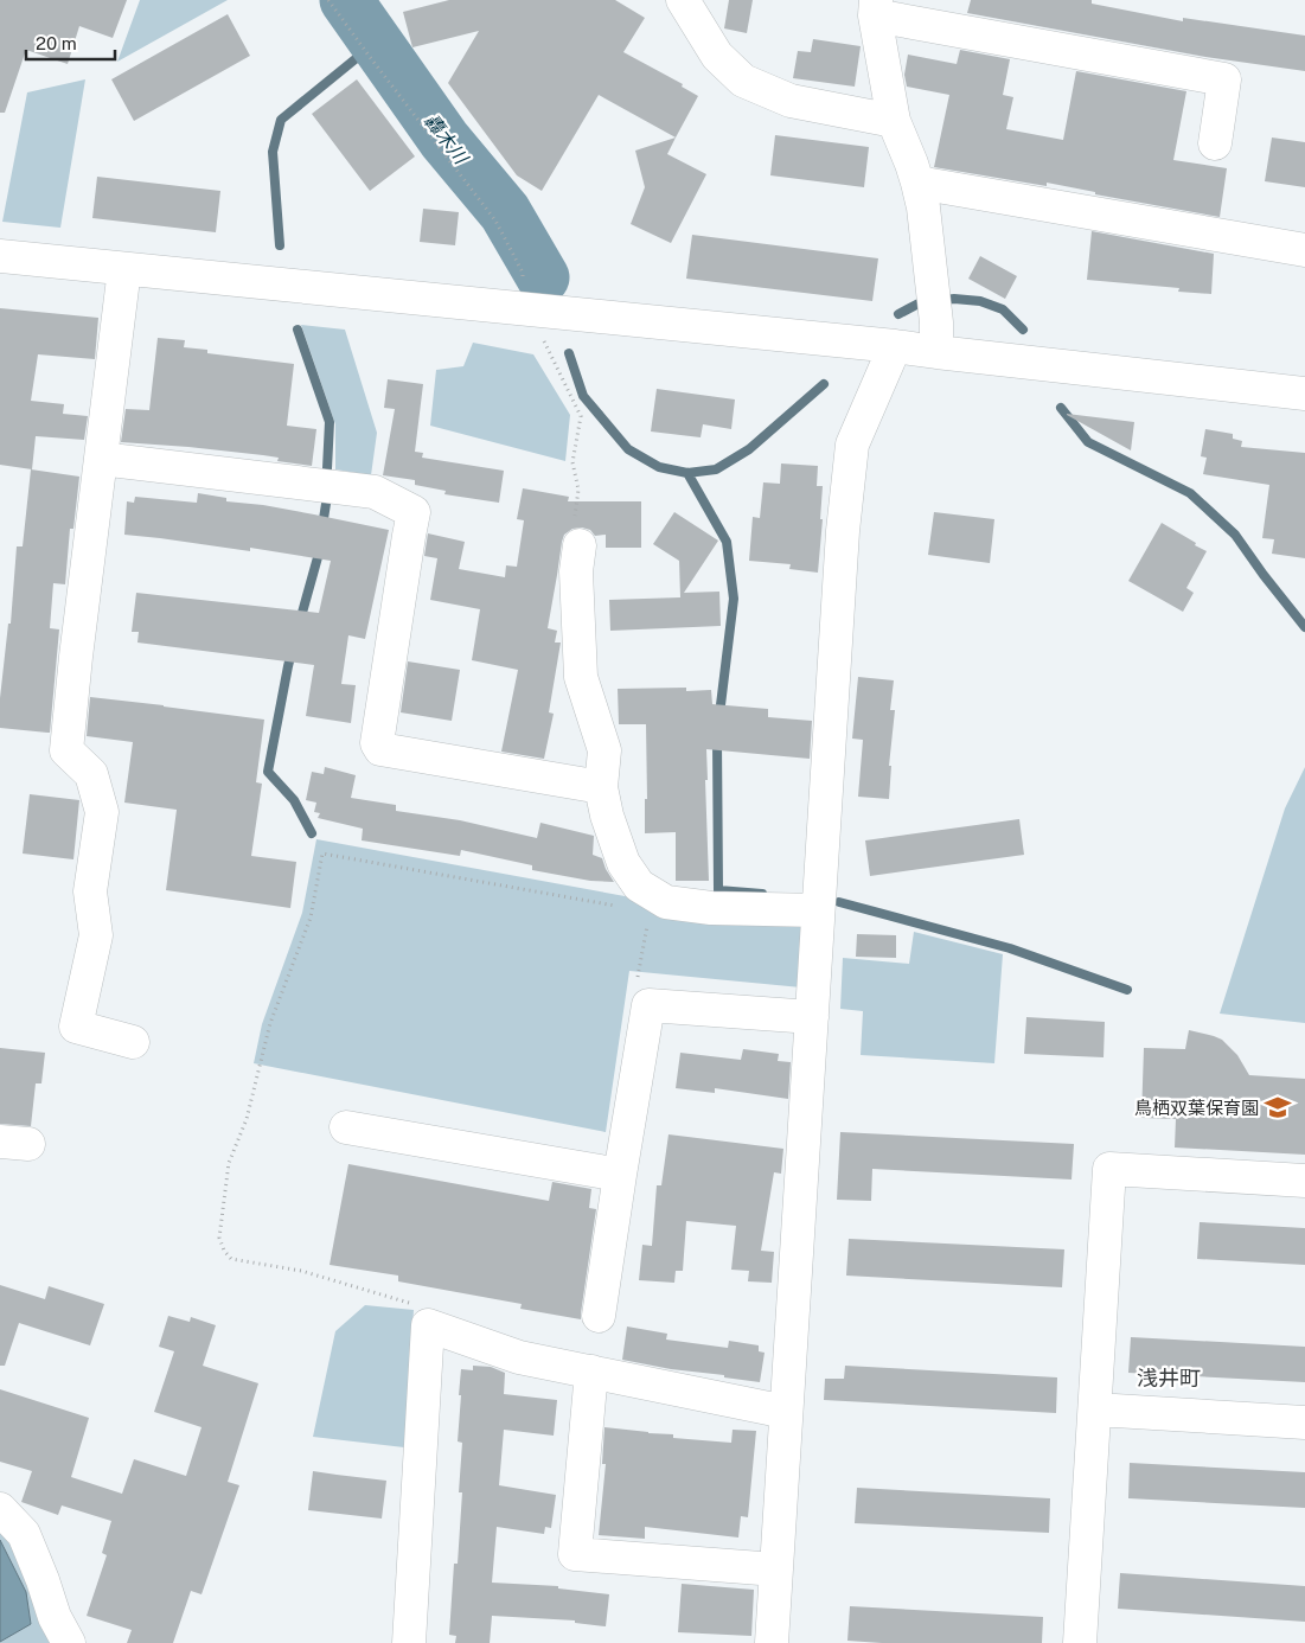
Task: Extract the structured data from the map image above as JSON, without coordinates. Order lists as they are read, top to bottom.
{
  "districts": ["浅井町"],
  "water": ["轟木川"],
  "places": {
    "school or university": ["鳥栖双葉保育園"]
  },
  "scale_bar": "20 m"
}
